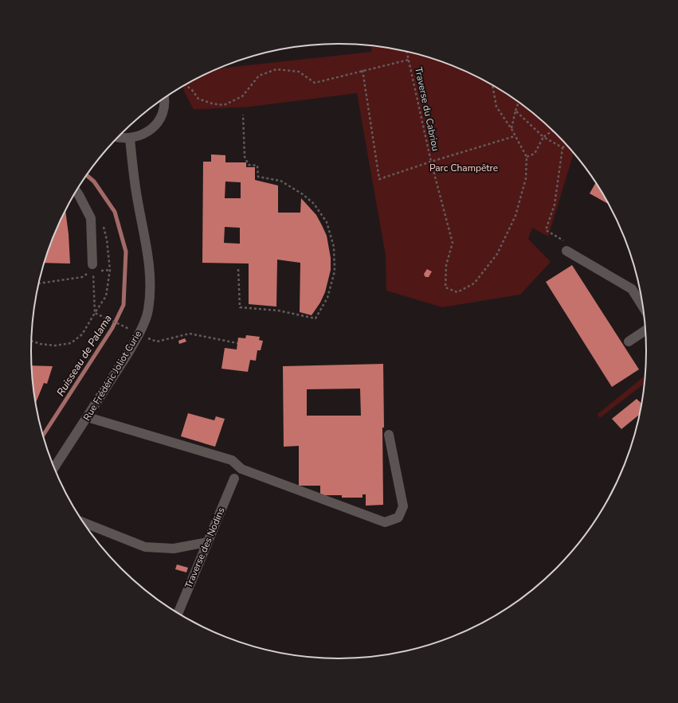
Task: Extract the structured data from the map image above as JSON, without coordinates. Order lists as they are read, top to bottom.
{
  "streets": {
    "street": ["Rue Frédéric Joliot Curie", "Traverse des Nodins"],
    "path": ["Traverse du Cabriou"]
  },
  "water": ["Ruisseau de Palama"],
  "parks": ["Parc Champêtre"]
}
